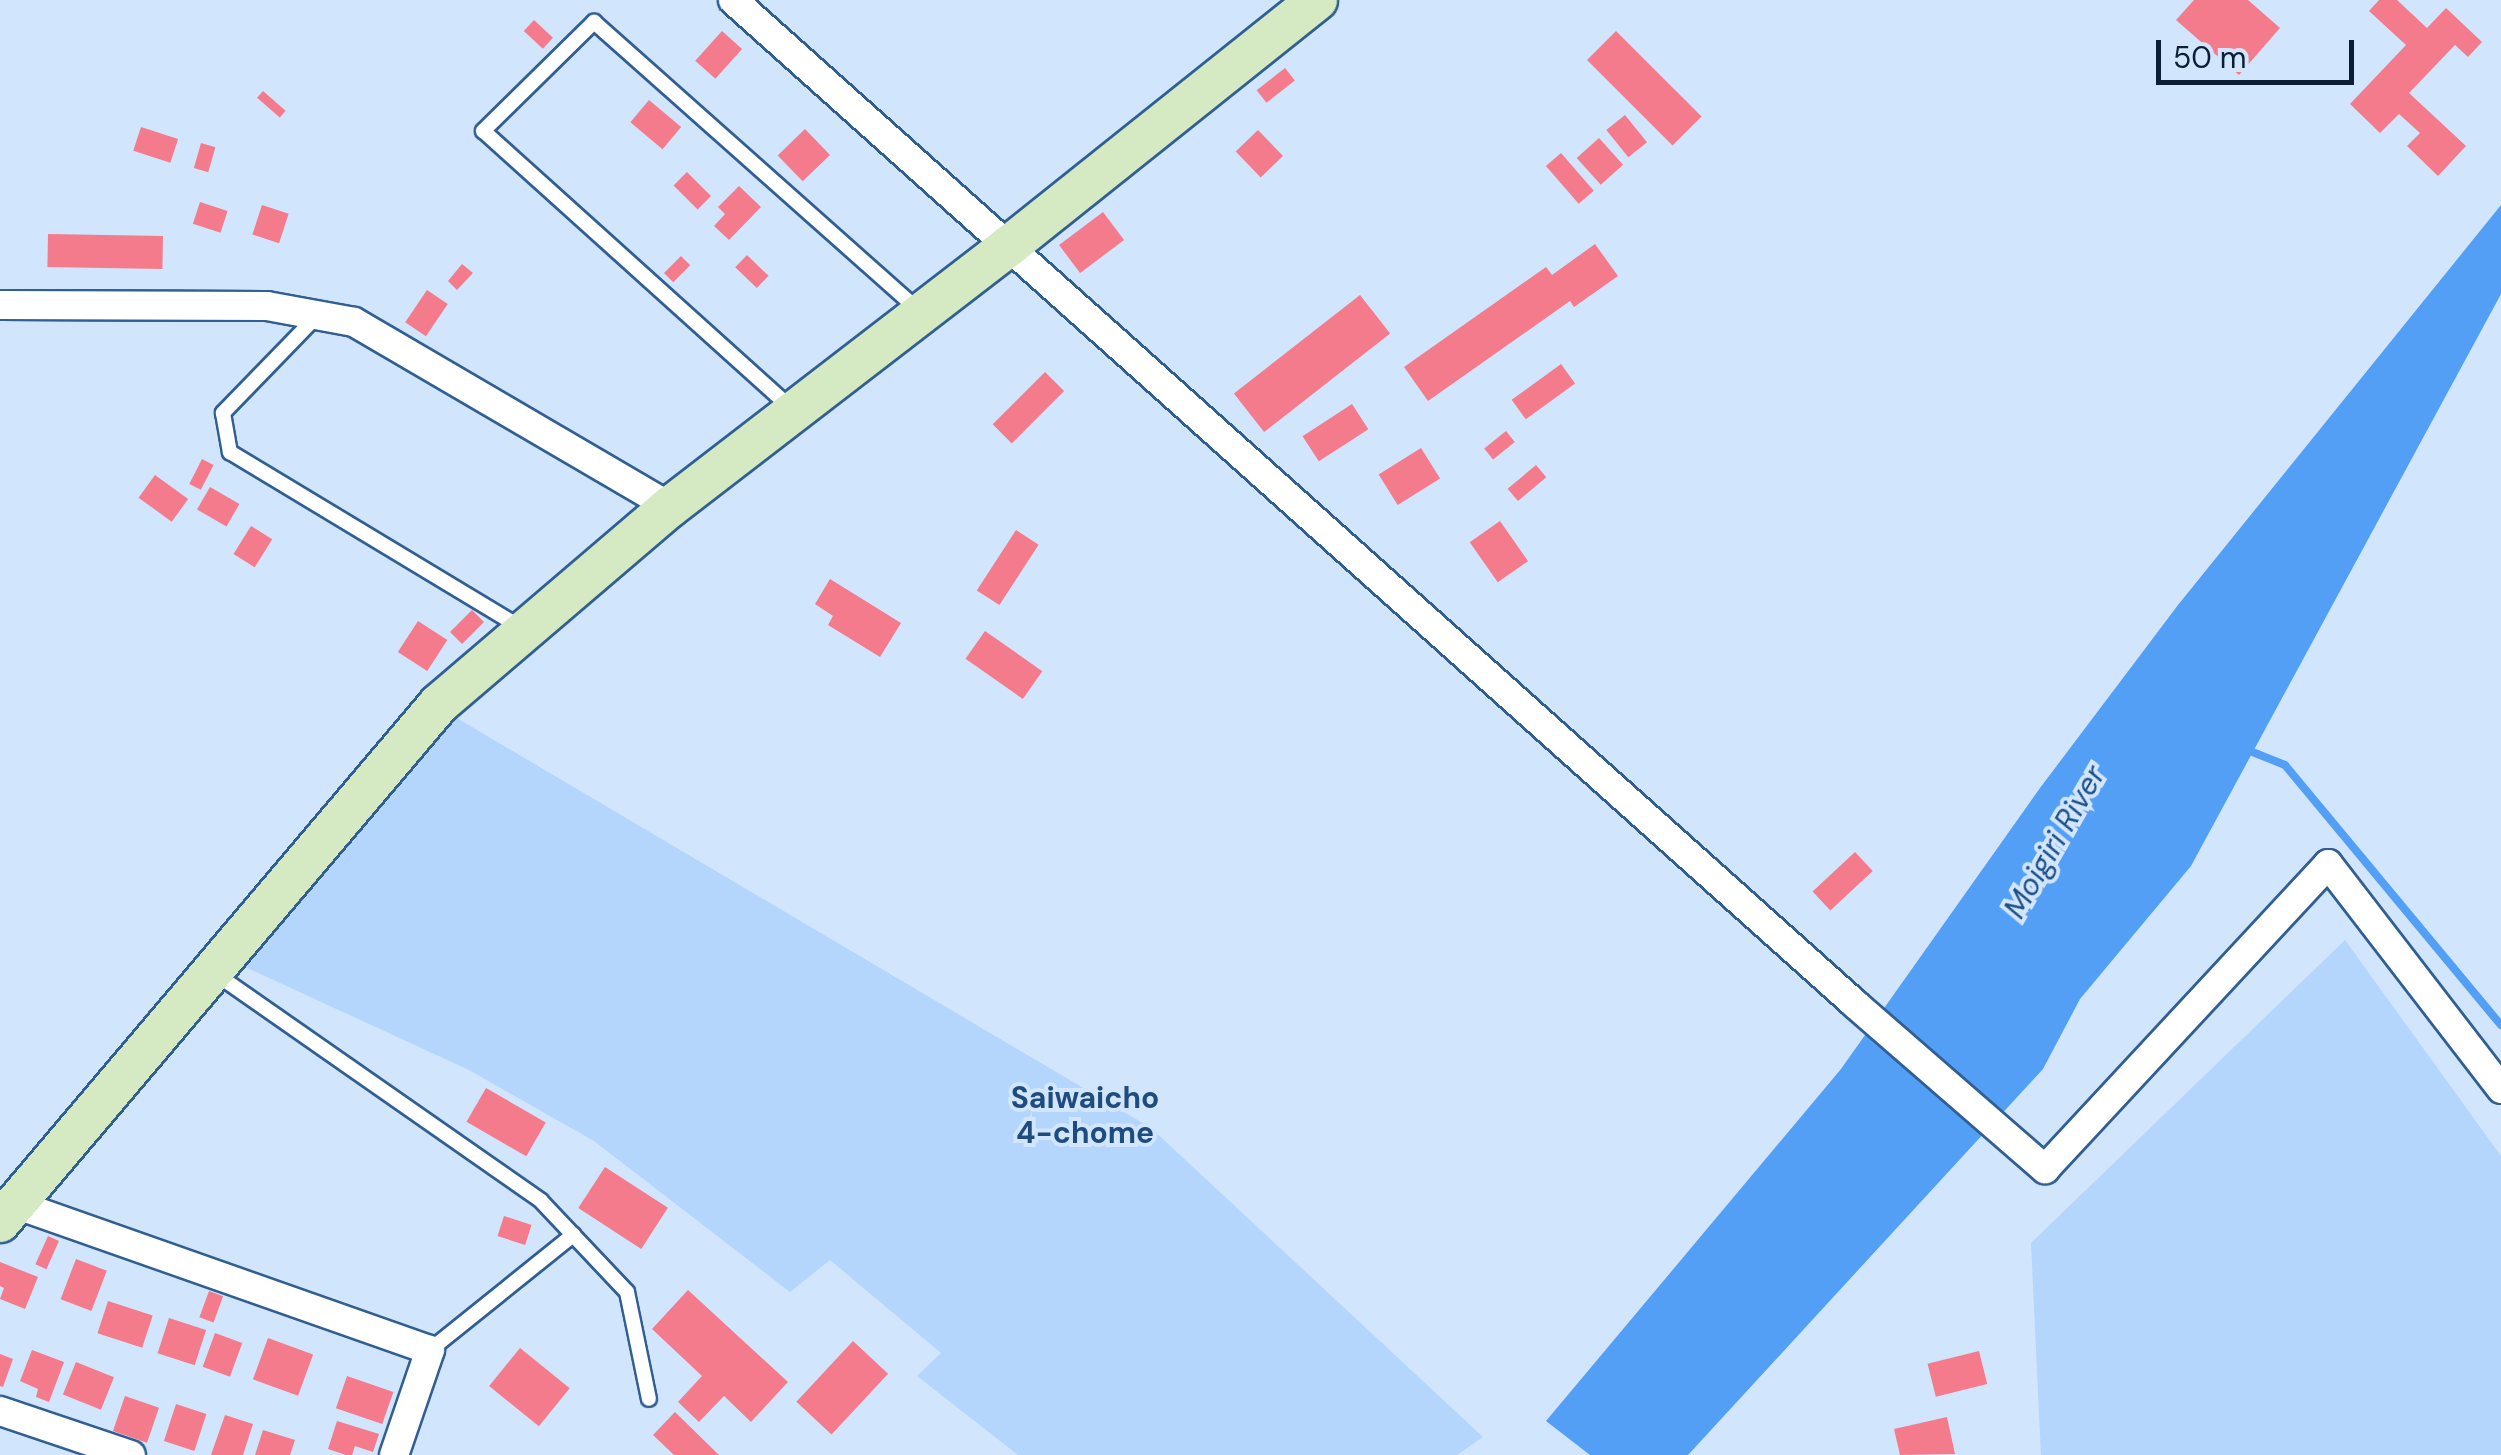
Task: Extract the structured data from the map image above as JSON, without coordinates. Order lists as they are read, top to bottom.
{
  "districts": ["Saiwaicho 4-chome"],
  "water": ["Moigiri River"],
  "scale_bar": "50 m"
}
